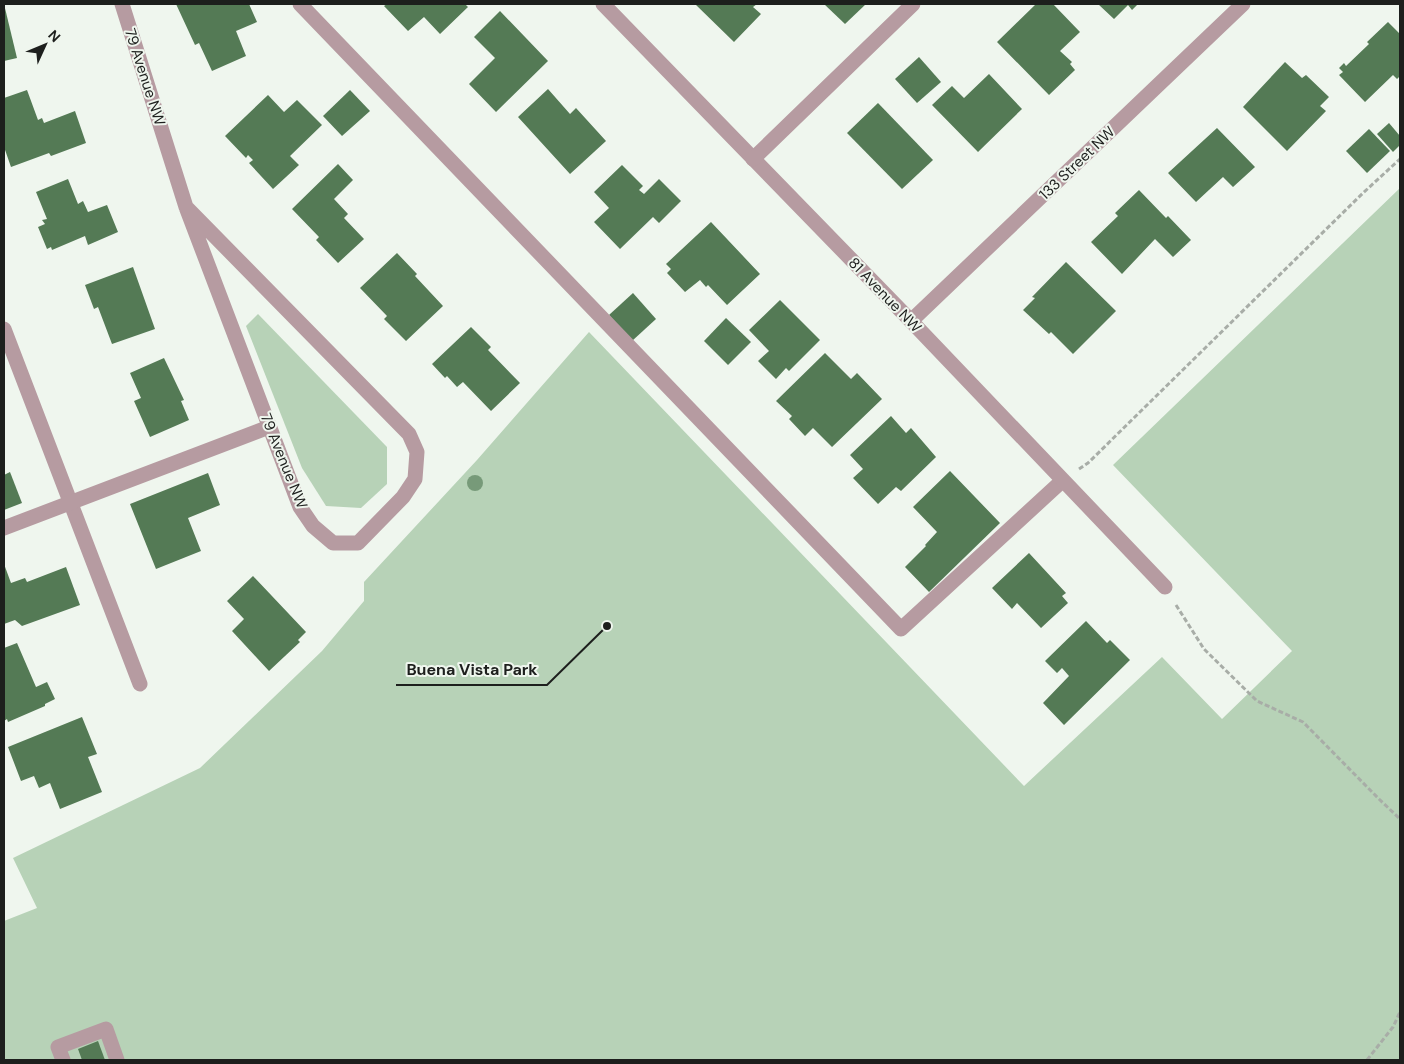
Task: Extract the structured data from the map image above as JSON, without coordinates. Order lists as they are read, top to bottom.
{
  "streets": {
    "street": ["79 Avenue NW", "133 Street NW", "81 Avenue NW"]
  },
  "crossings": [
    ["133 Street NW", "81 Avenue NW"]
  ],
  "places": ["Buena Vista Park"],
  "north": "top right"
}
